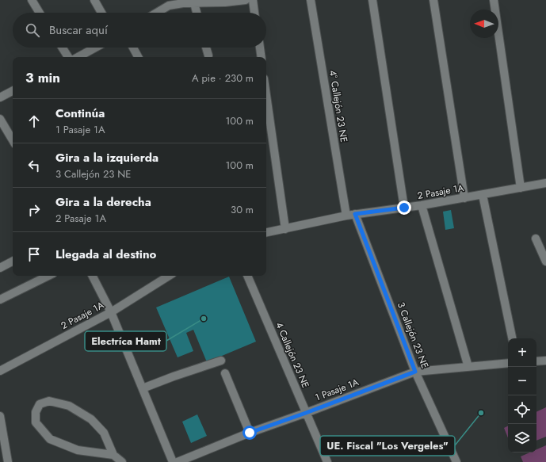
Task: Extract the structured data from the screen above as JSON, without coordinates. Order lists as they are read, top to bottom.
{
  "streets": {
    "street": [
      "4° Callejón 23 NE",
      "2 Pasaje 1A",
      "3 Callejón 23 NE",
      "4 Callejón 23 NE",
      "1 Pasaje 1A"
    ]
  },
  "crossings": [
    ["4° Callejón 23 NE", "2 Pasaje 1A"],
    ["2 Pasaje 1A", "3 Callejón 23 NE"],
    ["3 Callejón 23 NE", "1 Pasaje 1A"],
    ["4 Callejón 23 NE", "1 Pasaje 1A"]
  ],
  "places": ["Electríca Hamt", "UE. Fiscal \"Los Vergeles\""],
  "north": "left",
  "page": {
    "search": "Buscar aquí",
    "heading": ["3 min", "A pie · 230 m"],
    "list": [
      ["Continúa", "1 Pasaje 1A", "100 m"],
      ["Gira a la izquierda", "3 Callejón 23 NE", "100 m"],
      ["Gira a la derecha", "2 Pasaje 1A", "30 m"],
      "Llegada al destino"
    ],
    "map_buttons": ["+", "−"]
  }
}
